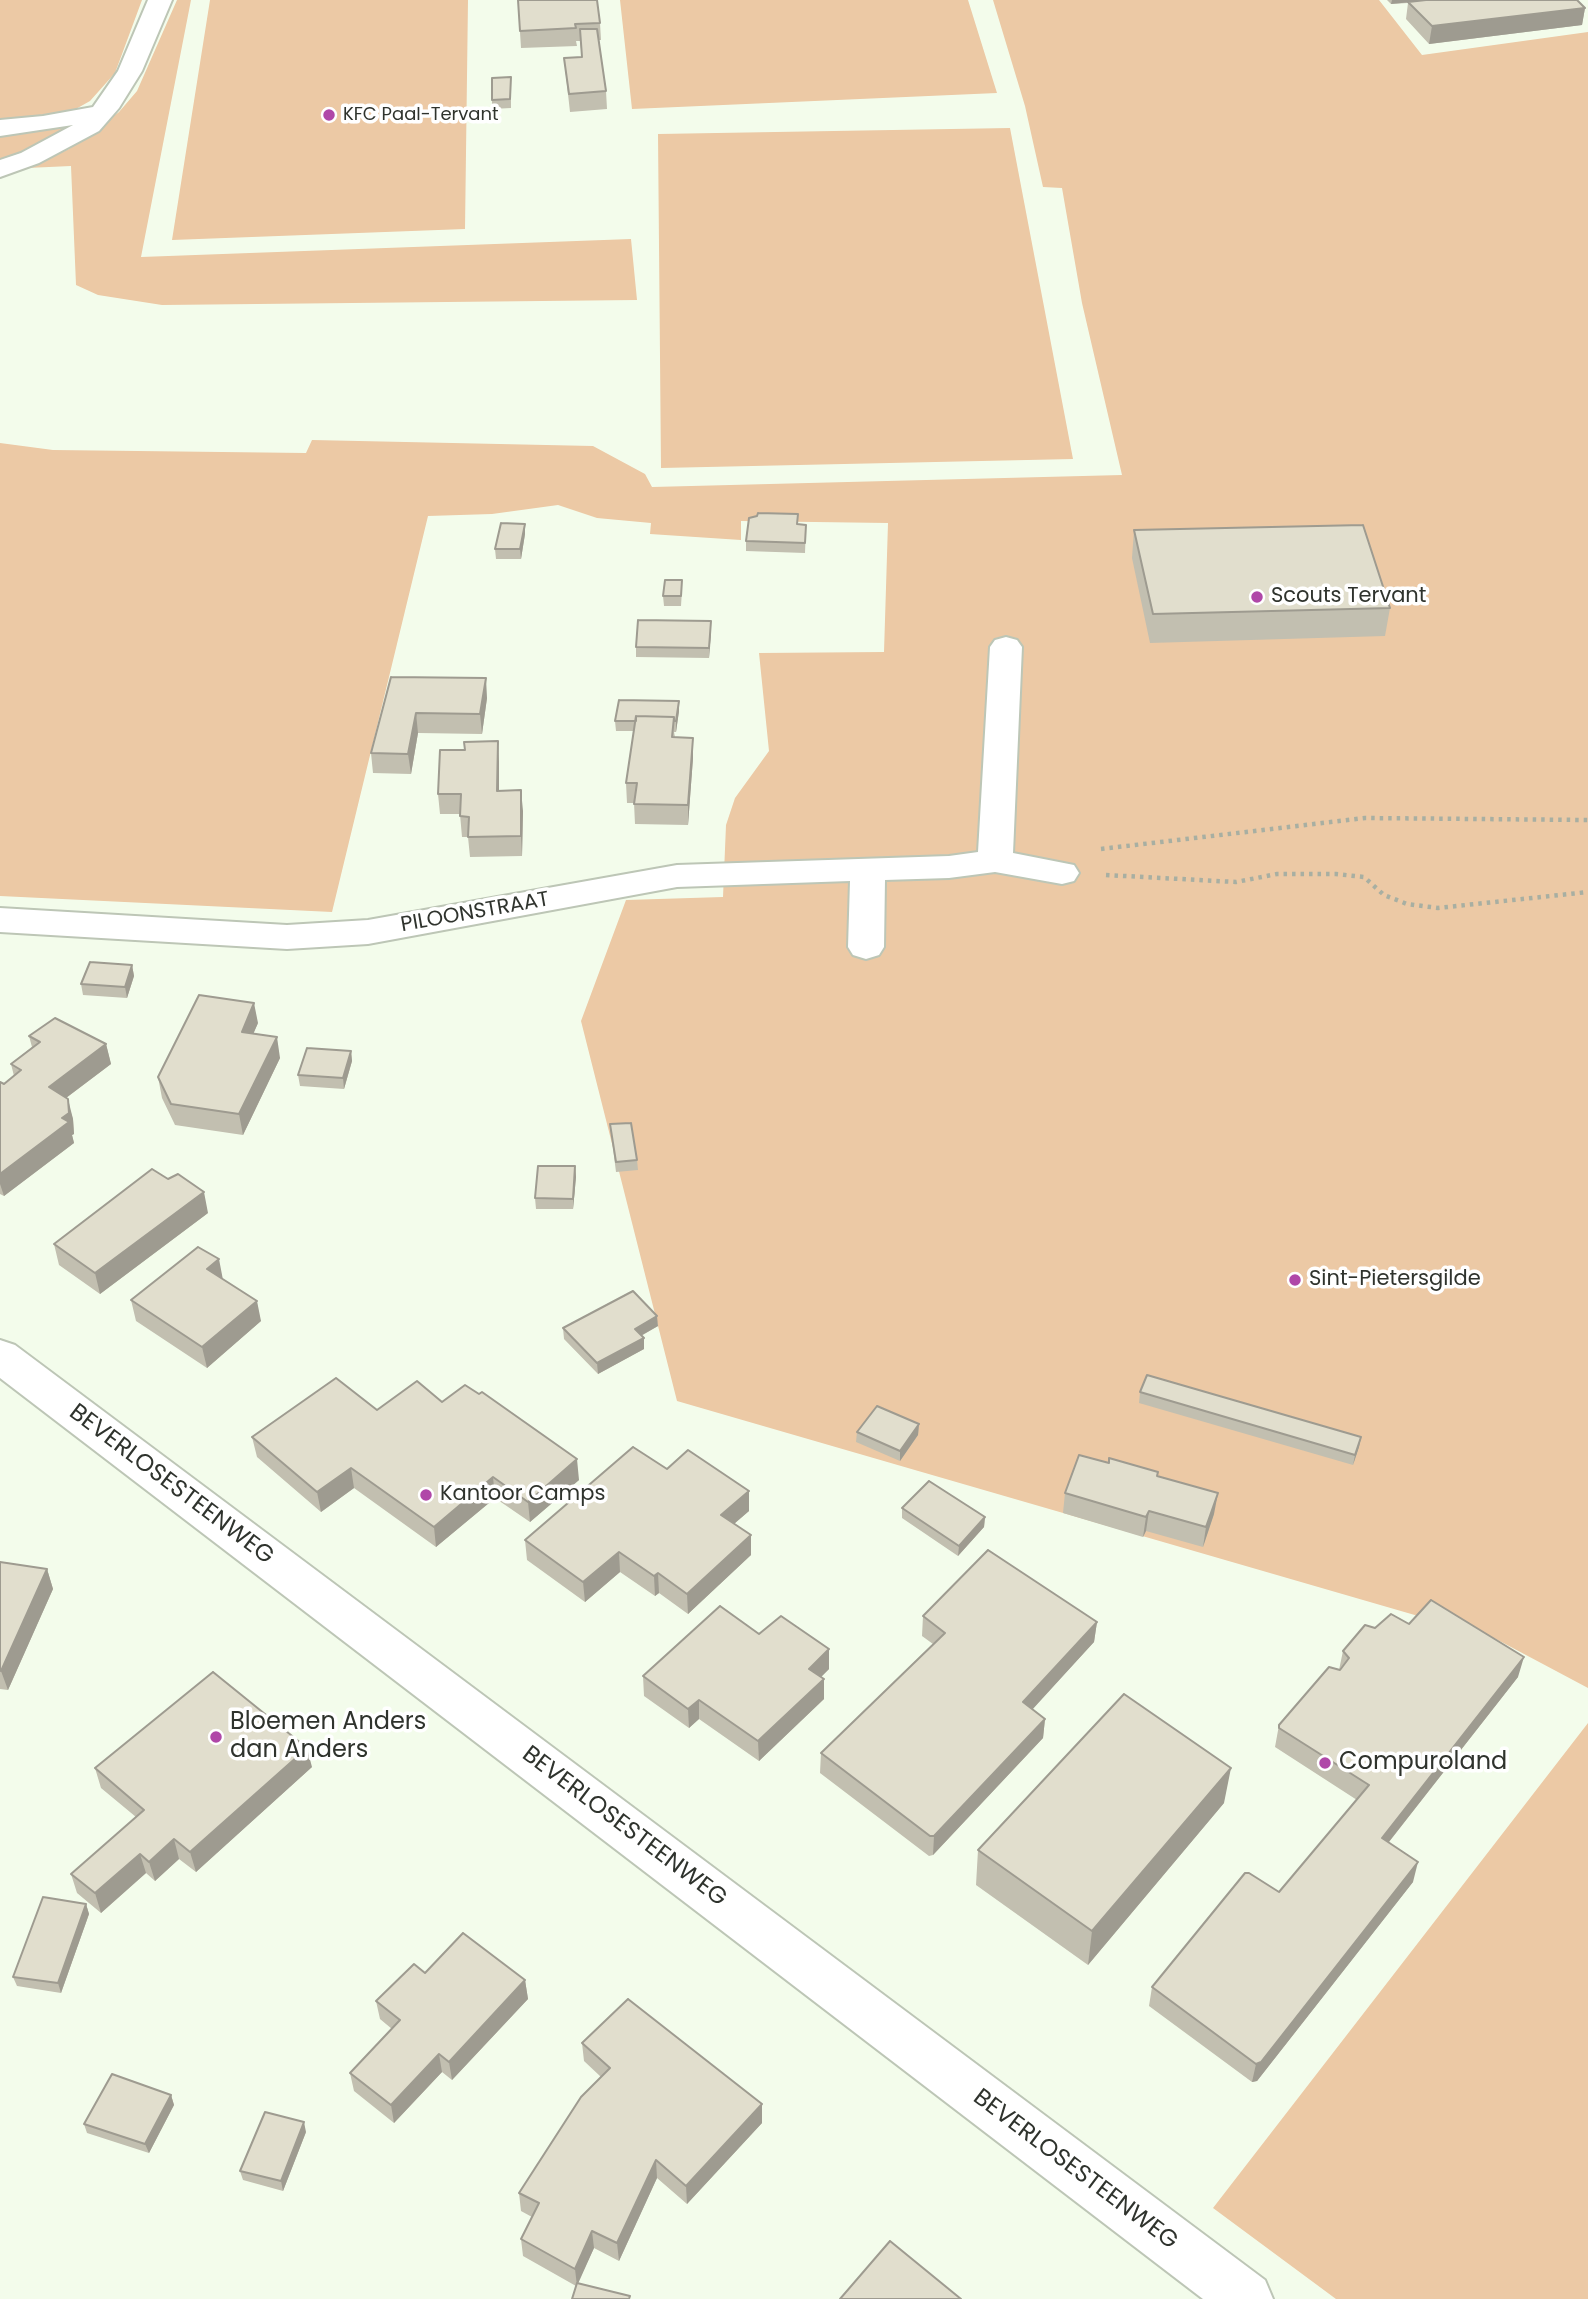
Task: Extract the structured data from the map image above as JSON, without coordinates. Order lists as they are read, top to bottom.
{
  "streets": {
    "street": ["PILOONSTRAAT", "BEVERLOSESTEENWEG"]
  },
  "places": [
    "KFC Paal-Tervant",
    "Scouts Tervant",
    "Sint-Pietersgilde",
    "Kantoor Camps",
    "Bloemen Anders dan Anders",
    "Compuroland"
  ]
}
